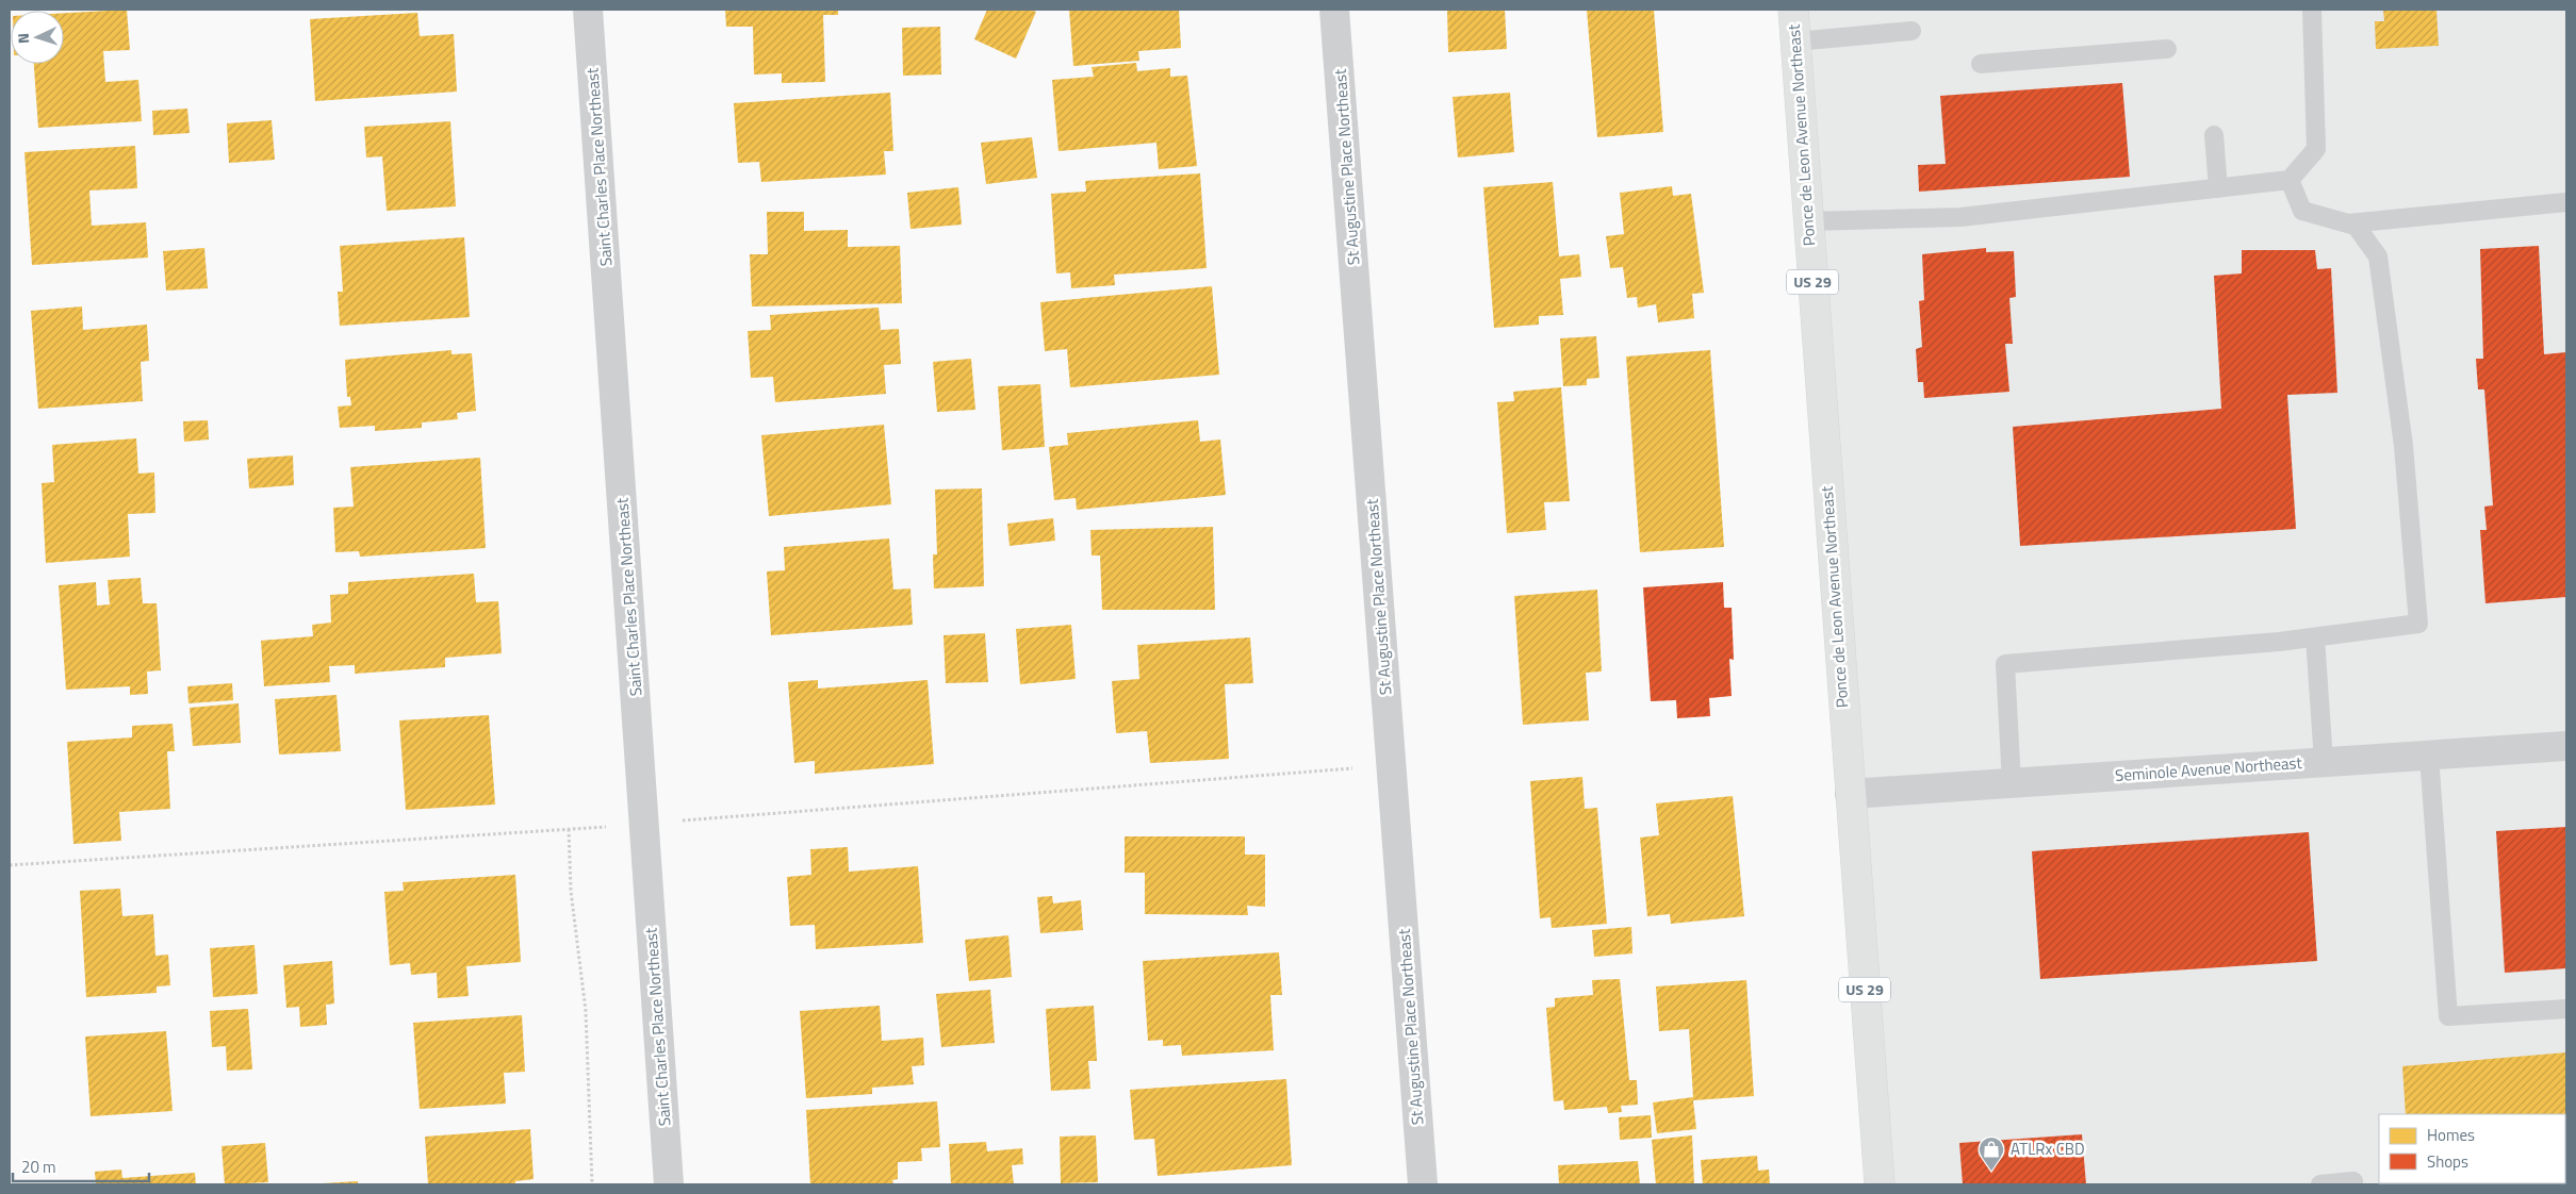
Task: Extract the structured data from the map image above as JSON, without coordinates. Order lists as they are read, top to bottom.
{
  "streets": {
    "highway": ["Ponce de Leon Avenue Northeast", "US 29"],
    "street": ["Saint Charles Place Northeast", "St Augustine Place Northeast", "Seminole Avenue Northeast"]
  },
  "crossings": [
    ["Ponce de Leon Avenue Northeast", "Seminole Avenue Northeast"]
  ],
  "places": {
    "shop": ["ATLRx CBD"]
  },
  "legend": ["Homes", "Shops"],
  "scale_bar": "20 m",
  "north": "left"
}
